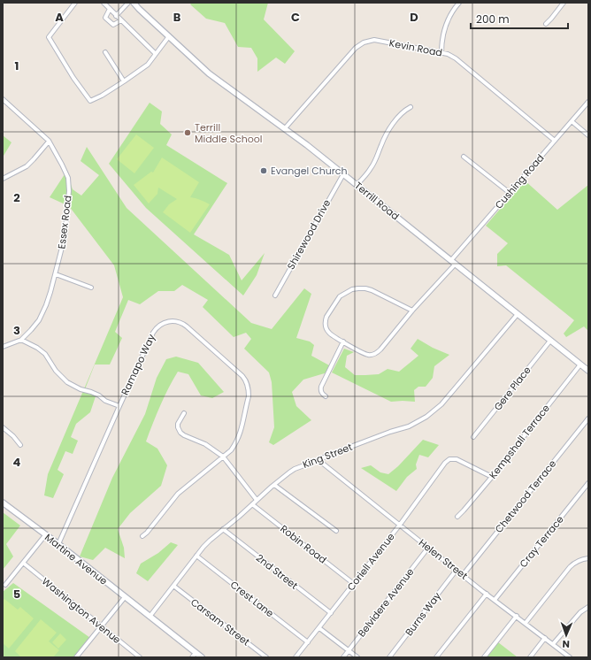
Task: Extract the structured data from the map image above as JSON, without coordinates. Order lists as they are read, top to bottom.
{
  "streets": {
    "street": [
      "Kevin Road",
      "Cushing Road",
      "Terrill Road",
      "Essex Road",
      "Shirewood Drive",
      "Ramapo Way",
      "Gere Place",
      "Kempshall Terrace",
      "King Street",
      "Chetwood Terrace",
      "Cray Terrace",
      "Robin Road",
      "Martine Avenue",
      "Helen Street",
      "Coriell Avenue",
      "2nd Street",
      "Crest Lane",
      "Belvidere Avenue",
      "Washington Avenue",
      "Burns Way",
      "Carsam Street"
    ]
  },
  "crossings": [
    ["Kevin Road", "Cushing Road"],
    ["Kevin Road", "Terrill Road"],
    ["Cushing Road", "Terrill Road"],
    ["Terrill Road", "Shirewood Drive"],
    ["Terrill Road", "Gere Place"],
    ["Terrill Road", "Kempshall Terrace"],
    ["Terrill Road", "King Street"],
    ["Ramapo Way", "Martine Avenue"],
    ["Kempshall Terrace", "Coriell Avenue"],
    ["King Street", "Robin Road"],
    ["King Street", "Martine Avenue"],
    ["King Street", "Helen Street"],
    ["King Street", "2nd Street"],
    ["King Street", "Crest Lane"],
    ["King Street", "Carsam Street"],
    ["Chetwood Terrace", "Helen Street"],
    ["Cray Terrace", "Helen Street"],
    ["Robin Road", "Coriell Avenue"],
    ["Helen Street", "Coriell Avenue"],
    ["Helen Street", "Belvidere Avenue"],
    ["Helen Street", "Burns Way"],
    ["Coriell Avenue", "2nd Street"],
    ["Coriell Avenue", "Crest Lane"]
  ],
  "places": ["Terrill Middle School", "Evangel Church"],
  "scale_bar": "200 m",
  "north": "bottom",
  "grid": {
    "columns": [
      "A",
      "B",
      "C",
      "D"
    ],
    "rows": [
      "1",
      "2",
      "3",
      "4",
      "5"
    ]
  }
}
